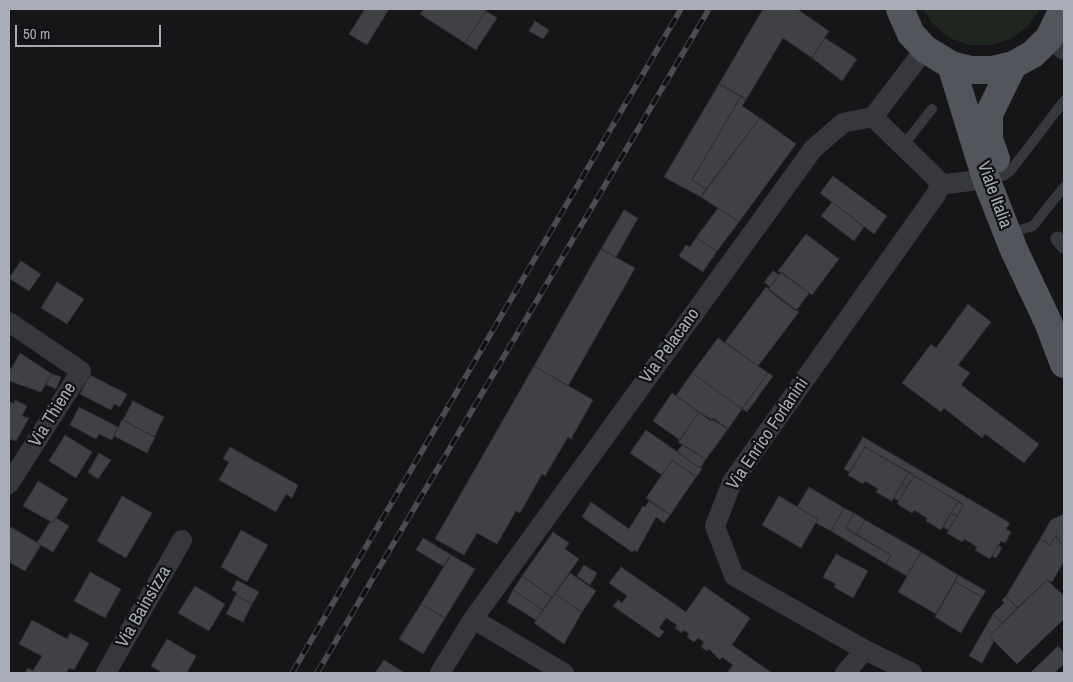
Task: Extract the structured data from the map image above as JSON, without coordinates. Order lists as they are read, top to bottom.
{
  "streets": {
    "main road": ["Viale Italia"],
    "street": [
      "Via Pelacano",
      "Via Thiene",
      "Via Enrico Forlanini",
      "Via Bainsizza"
    ]
  },
  "scale_bar": "50 m"
}
